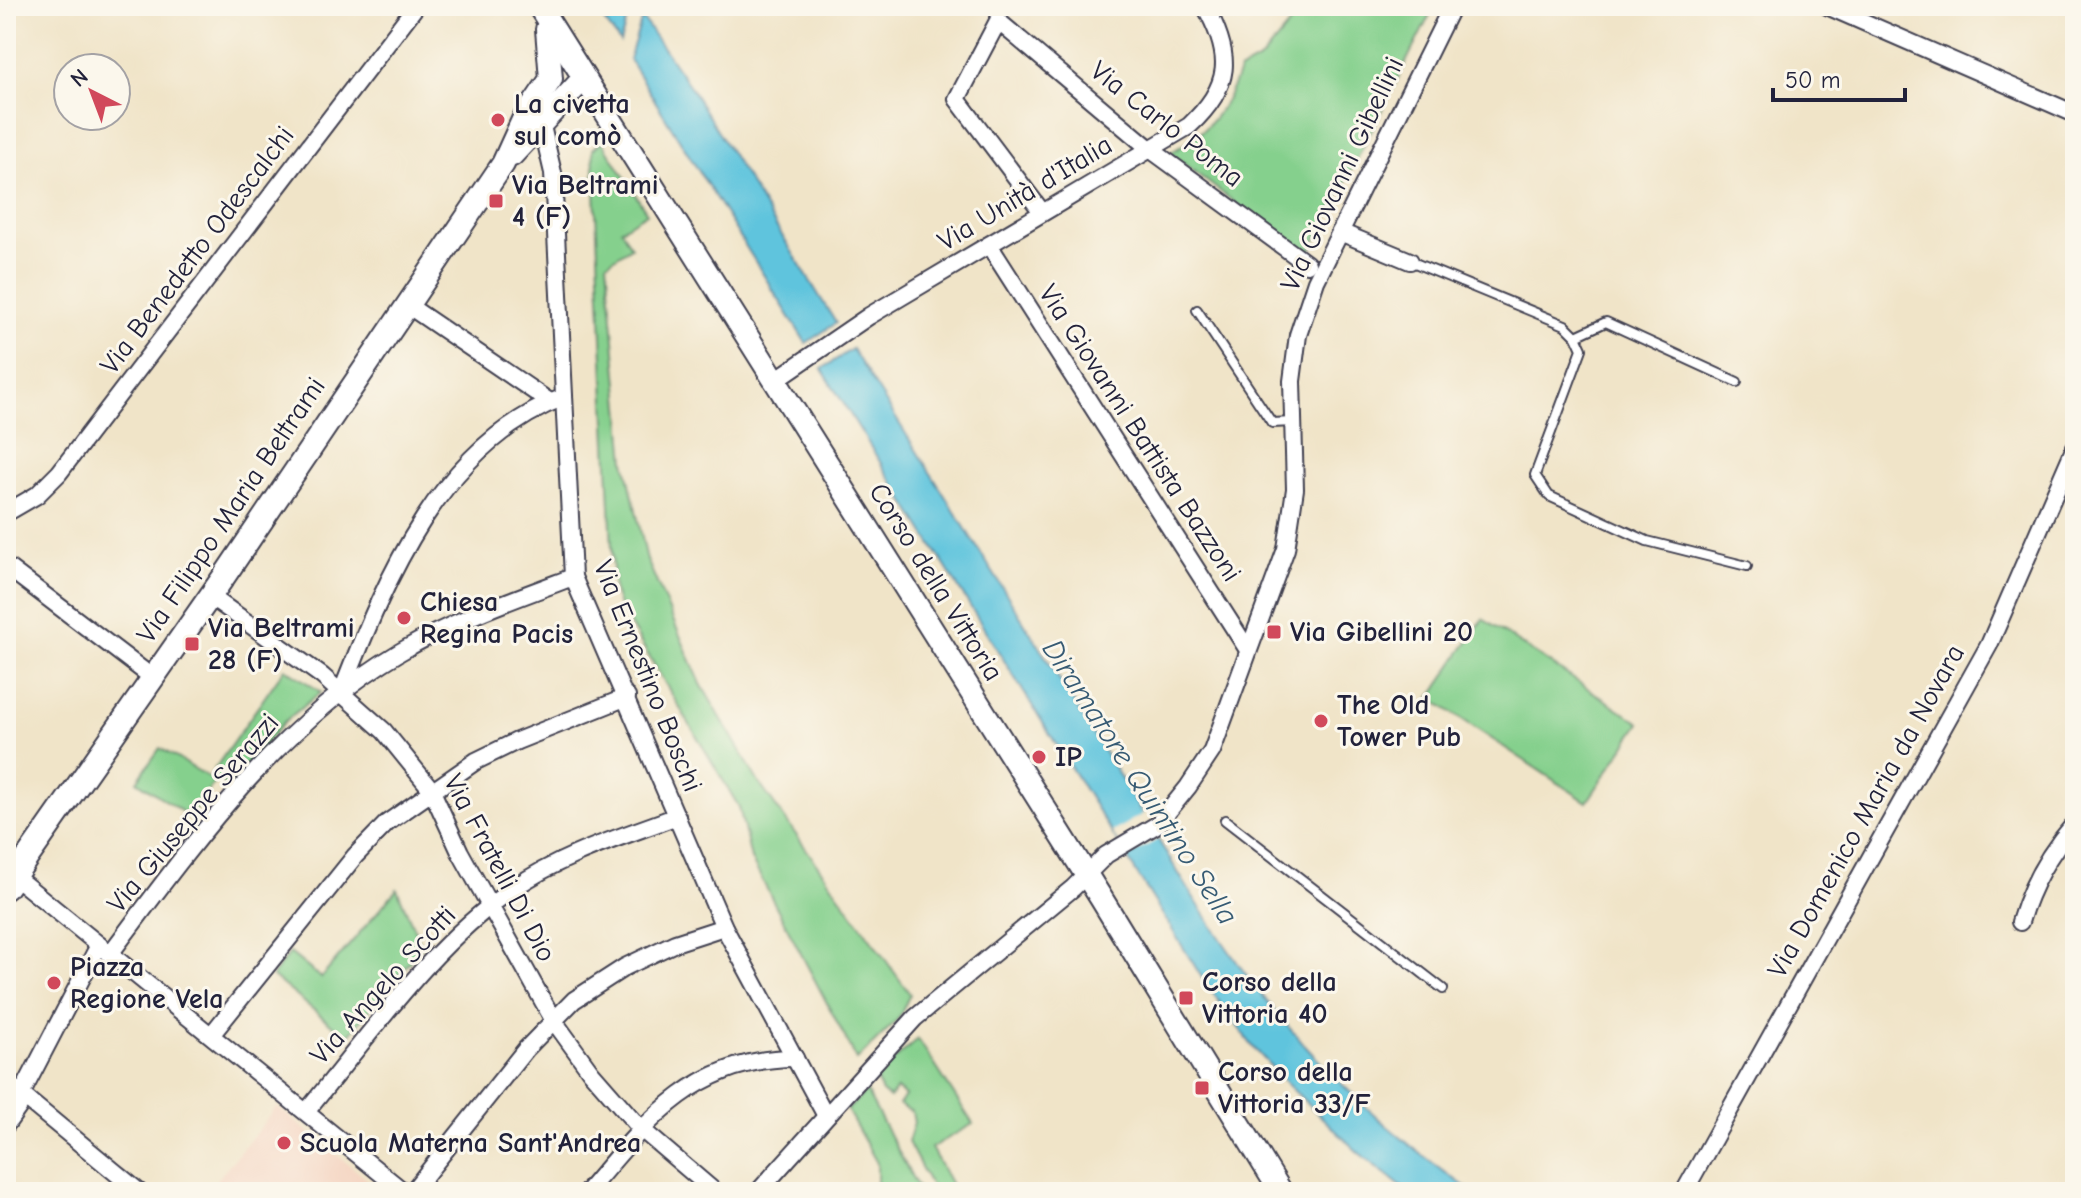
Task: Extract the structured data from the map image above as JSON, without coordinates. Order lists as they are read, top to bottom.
{
  "streets": {
    "main road": ["Via Filippo Maria Beltrami", "Corso della Vittoria"],
    "street": [
      "Via Carlo Poma",
      "Via Giovanni Gibellini",
      "Via Unità d'Italia",
      "Via Benedetto Odescalchi",
      "Via Giovanni Battista Bazzoni",
      "Via Ernestino Boschi",
      "Via Domenico Maria da Novara",
      "Via Giuseppe Serazzi",
      "Via Fratelli Di Dio",
      "Via Angelo Scotti"
    ]
  },
  "crossings": [
    ["Via Carlo Poma", "Via Unità d'Italia"],
    ["Via Giovanni Gibellini", "Via Giovanni Battista Bazzoni"],
    ["Via Giovanni Gibellini", "Corso della Vittoria"],
    ["Via Giovanni Gibellini", "Via Ernestino Boschi"],
    ["Via Unità d'Italia", "Via Giovanni Battista Bazzoni"],
    ["Via Unità d'Italia", "Corso della Vittoria"],
    ["Via Filippo Maria Beltrami", "Corso della Vittoria"],
    ["Via Filippo Maria Beltrami", "Via Ernestino Boschi"],
    ["Via Filippo Maria Beltrami", "Via Fratelli Di Dio"],
    ["Via Ernestino Boschi", "Via Giuseppe Serazzi"],
    ["Via Ernestino Boschi", "Via Angelo Scotti"],
    ["Via Giuseppe Serazzi", "Via Fratelli Di Dio"],
    ["Via Fratelli Di Dio", "Via Angelo Scotti"]
  ],
  "water": ["Diramatore Quintino Sella"],
  "places": {
    "other": [
      "La civetta sul comò",
      "Chiesa Regina Pacis",
      "The Old Tower Pub",
      "IP",
      "Piazza Regione Vela",
      "Scuola Materna Sant'Andrea"
    ],
    "transit": [
      "Via Beltrami 4 (F)",
      "Via Gibellini 20",
      "Via Beltrami 28 (F)",
      "Corso della Vittoria 40",
      "Corso della Vittoria 33/F"
    ]
  },
  "scale_bar": "50 m",
  "north": "top left"
}
